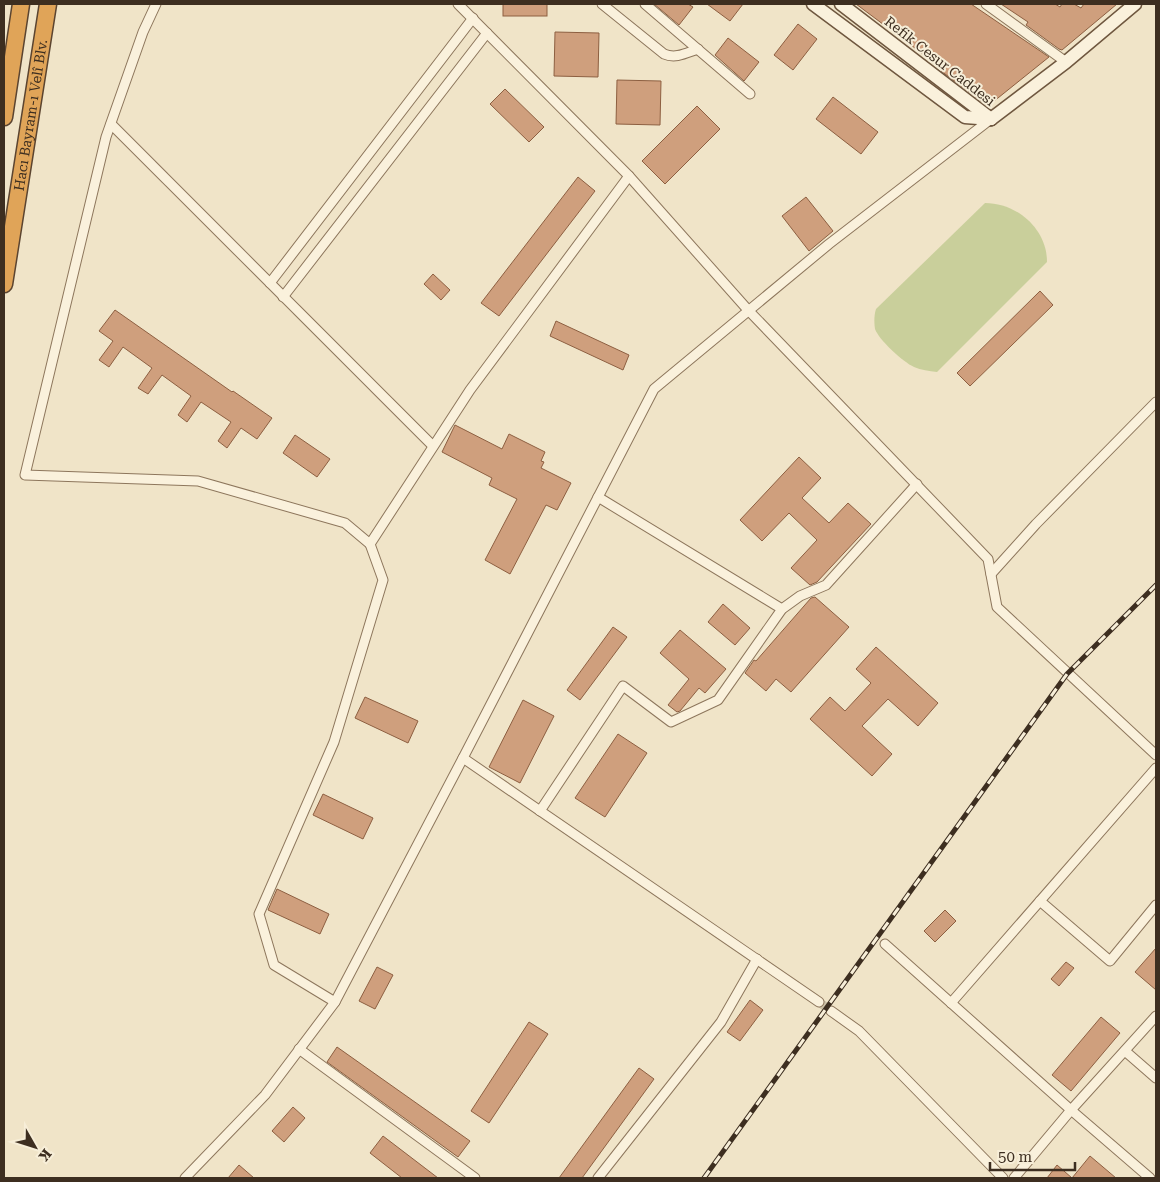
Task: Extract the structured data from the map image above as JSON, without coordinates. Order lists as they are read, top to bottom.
{
  "streets": {
    "highway": ["Hacı Bayram-ı Velî Blv."],
    "street": ["Refik Cesur Caddesi"]
  },
  "scale_bar": "50 m",
  "north": "bottom right"
}
